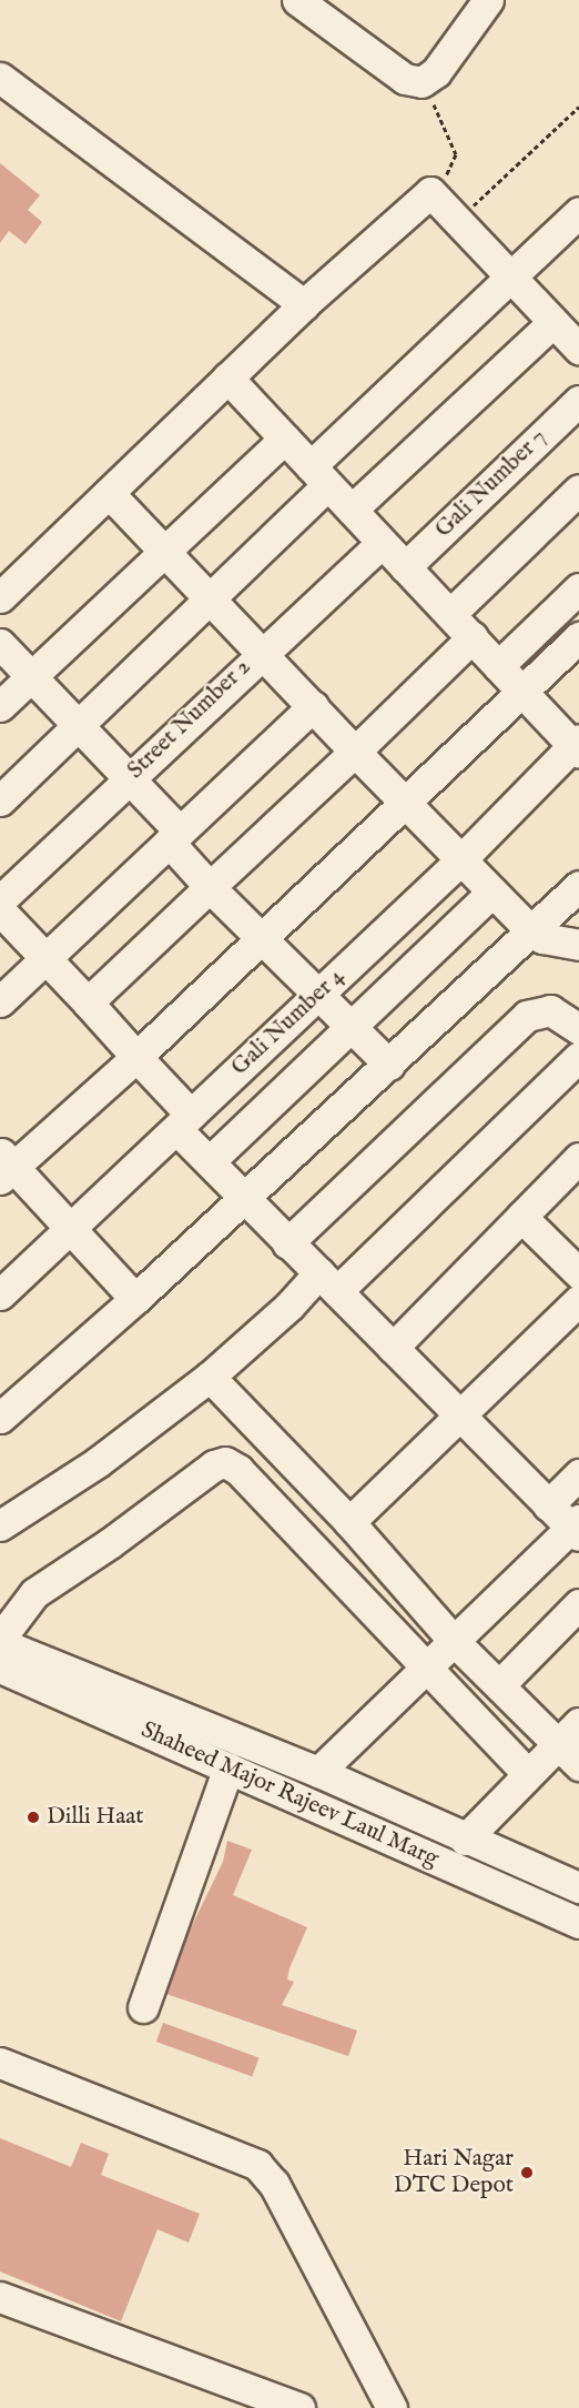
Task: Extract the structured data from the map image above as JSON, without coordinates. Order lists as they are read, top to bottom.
{
  "streets": {
    "street": [
      "Gali Number 7",
      "Street Number 2",
      "Gali Number 4",
      "Shaheed Major Rajeev Laul Marg"
    ]
  },
  "places": ["Dilli Haat", "Hari Nagar DTC Depot"]
}
